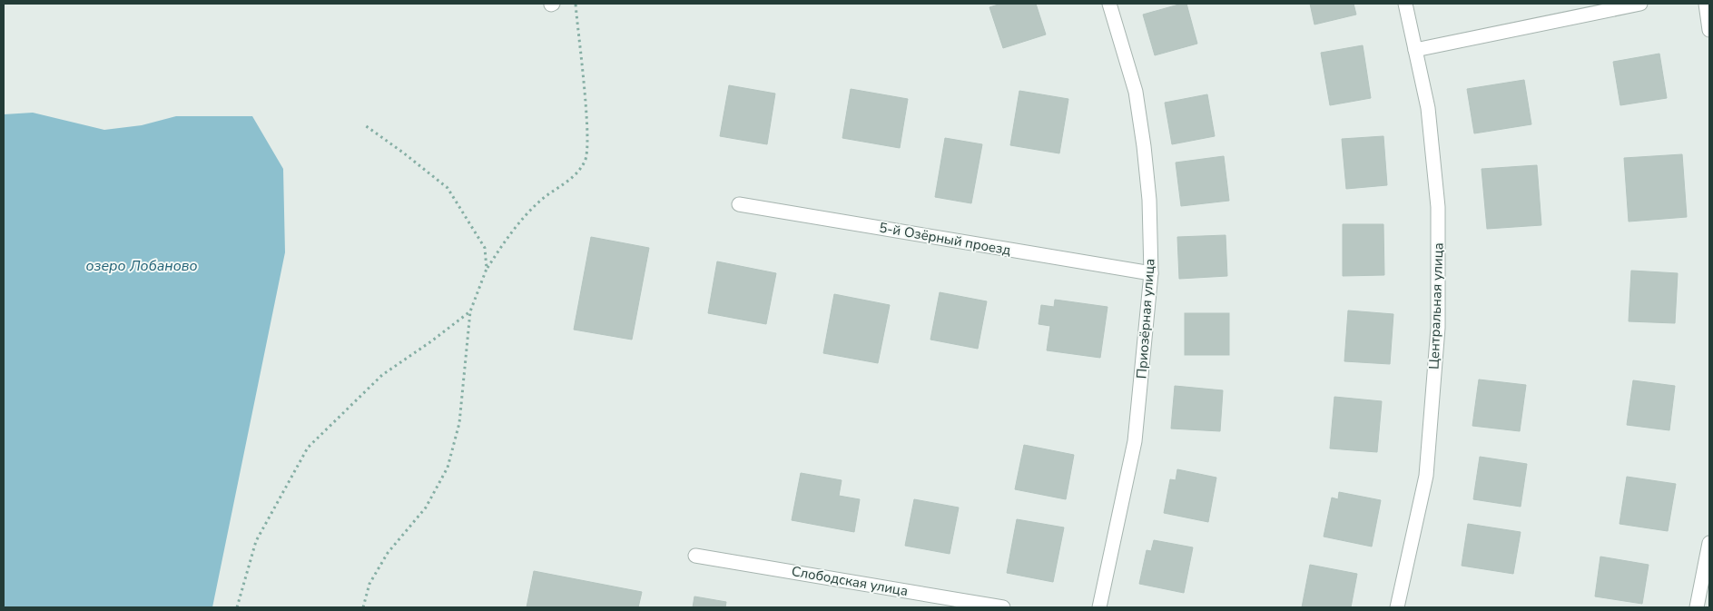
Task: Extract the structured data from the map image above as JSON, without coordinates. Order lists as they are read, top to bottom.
{
  "streets": {
    "street": [
      "5-й Озёрный проезд",
      "Центральная улица",
      "Приозёрная улица",
      "Слободская улица"
    ]
  },
  "crossings": [
    ["5-й Озёрный проезд", "Приозёрная улица"]
  ],
  "water": ["озеро Лобаново"]
}
